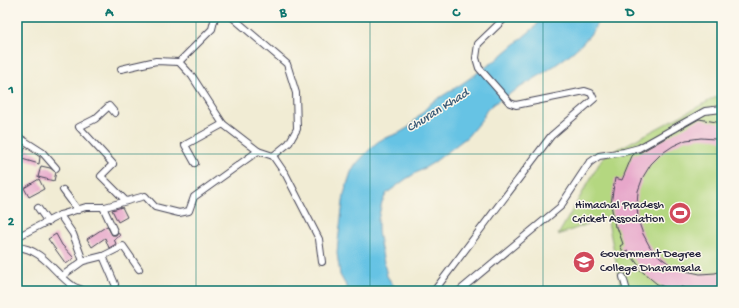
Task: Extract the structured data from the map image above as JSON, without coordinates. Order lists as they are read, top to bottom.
{
  "water": ["Churan Khad"],
  "places": {
    "sports": ["Himachal Pradesh Cricket Association"],
    "school or university": ["Government Degree College Dharamsala"]
  },
  "grid": {
    "columns": [
      "A",
      "B",
      "C",
      "D"
    ],
    "rows": ["1", "2"]
  }
}
